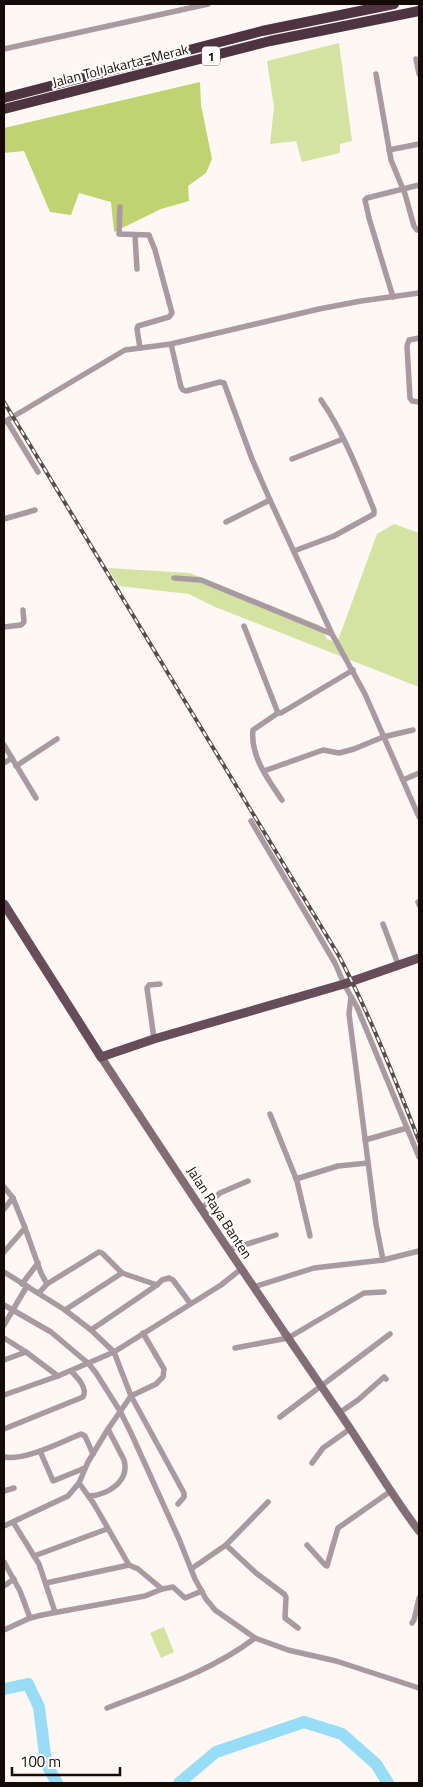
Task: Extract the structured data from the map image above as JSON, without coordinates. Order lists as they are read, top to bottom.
{
  "streets": {
    "highway": ["1", "Jalan Tol Jakarta–Merak"],
    "main road": ["Jalan Raya Banten"]
  },
  "scale_bar": "100 m"
}
